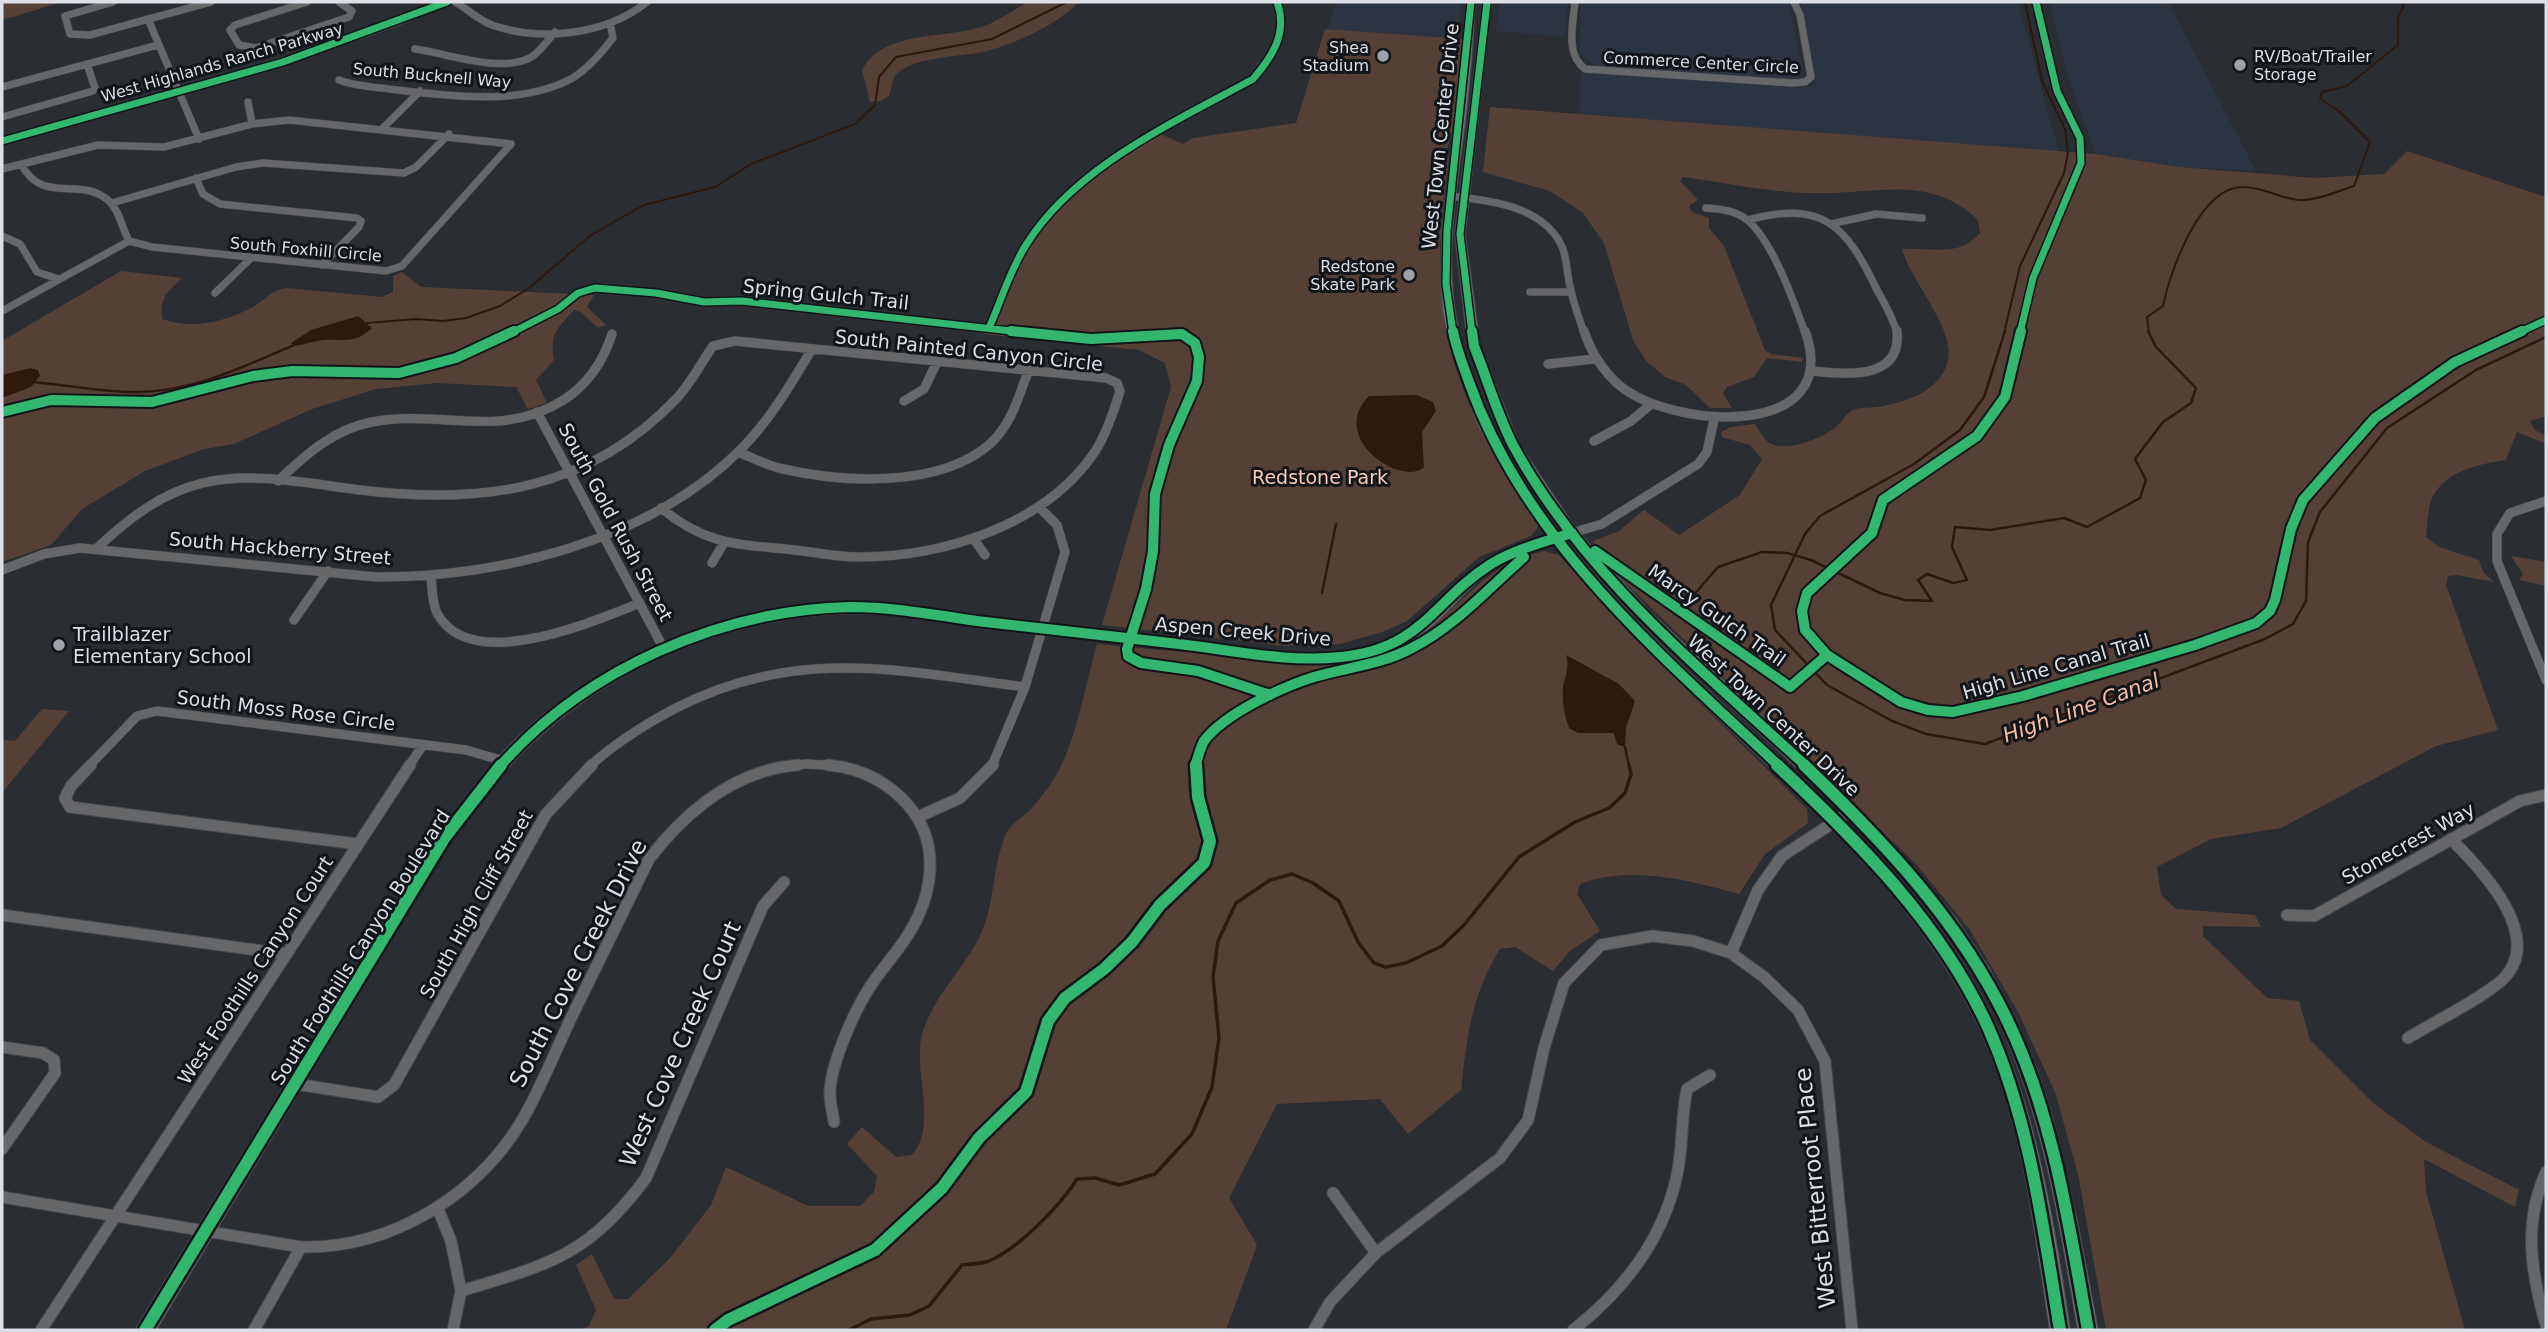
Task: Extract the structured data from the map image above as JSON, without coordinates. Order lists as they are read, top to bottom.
{
  "streets": {
    "main road": ["West Highlands Ranch Parkway"],
    "street": [
      "Commerce Center Circle",
      "South Bucknell Way",
      "West Town Center Drive",
      "South Foxhill Circle",
      "South Painted Canyon Circle",
      "South Gold Rush Street",
      "South Hackberry Street",
      "Aspen Creek Drive",
      "South Moss Rose Circle",
      "Stonecrest Way",
      "South High Cliff Street",
      "South Foothills Canyon Boulevard",
      "South Cove Creek Drive",
      "West Foothills Canyon Court",
      "West Cove Creek Court",
      "West Bitterroot Place"
    ],
    "cycle path": ["Spring Gulch Trail", "Marcy Gulch Trail", "High Line Canal Trail"]
  },
  "crossings": [
    ["West Town Center Drive", "Aspen Creek Drive"],
    ["South Painted Canyon Circle", "South Gold Rush Street"],
    ["South Painted Canyon Circle", "South Hackberry Street"],
    ["South Gold Rush Street", "South Hackberry Street"],
    ["South Gold Rush Street", "South Foothills Canyon Boulevard"],
    ["Aspen Creek Drive", "South Foothills Canyon Boulevard"],
    ["South Moss Rose Circle", "South Foothills Canyon Boulevard"],
    ["South Moss Rose Circle", "West Foothills Canyon Court"],
    ["South High Cliff Street", "South Foothills Canyon Boulevard"],
    ["South Foothills Canyon Boulevard", "South Cove Creek Drive"],
    ["South Cove Creek Drive", "West Foothills Canyon Court"]
  ],
  "water": ["High Line Canal"],
  "parks": ["Redstone Park"],
  "places": [
    "Shea Stadium",
    "RV/Boat/Trailer Storage",
    "Redstone Skate Park",
    "Trailblazer Elementary School"
  ]
}
